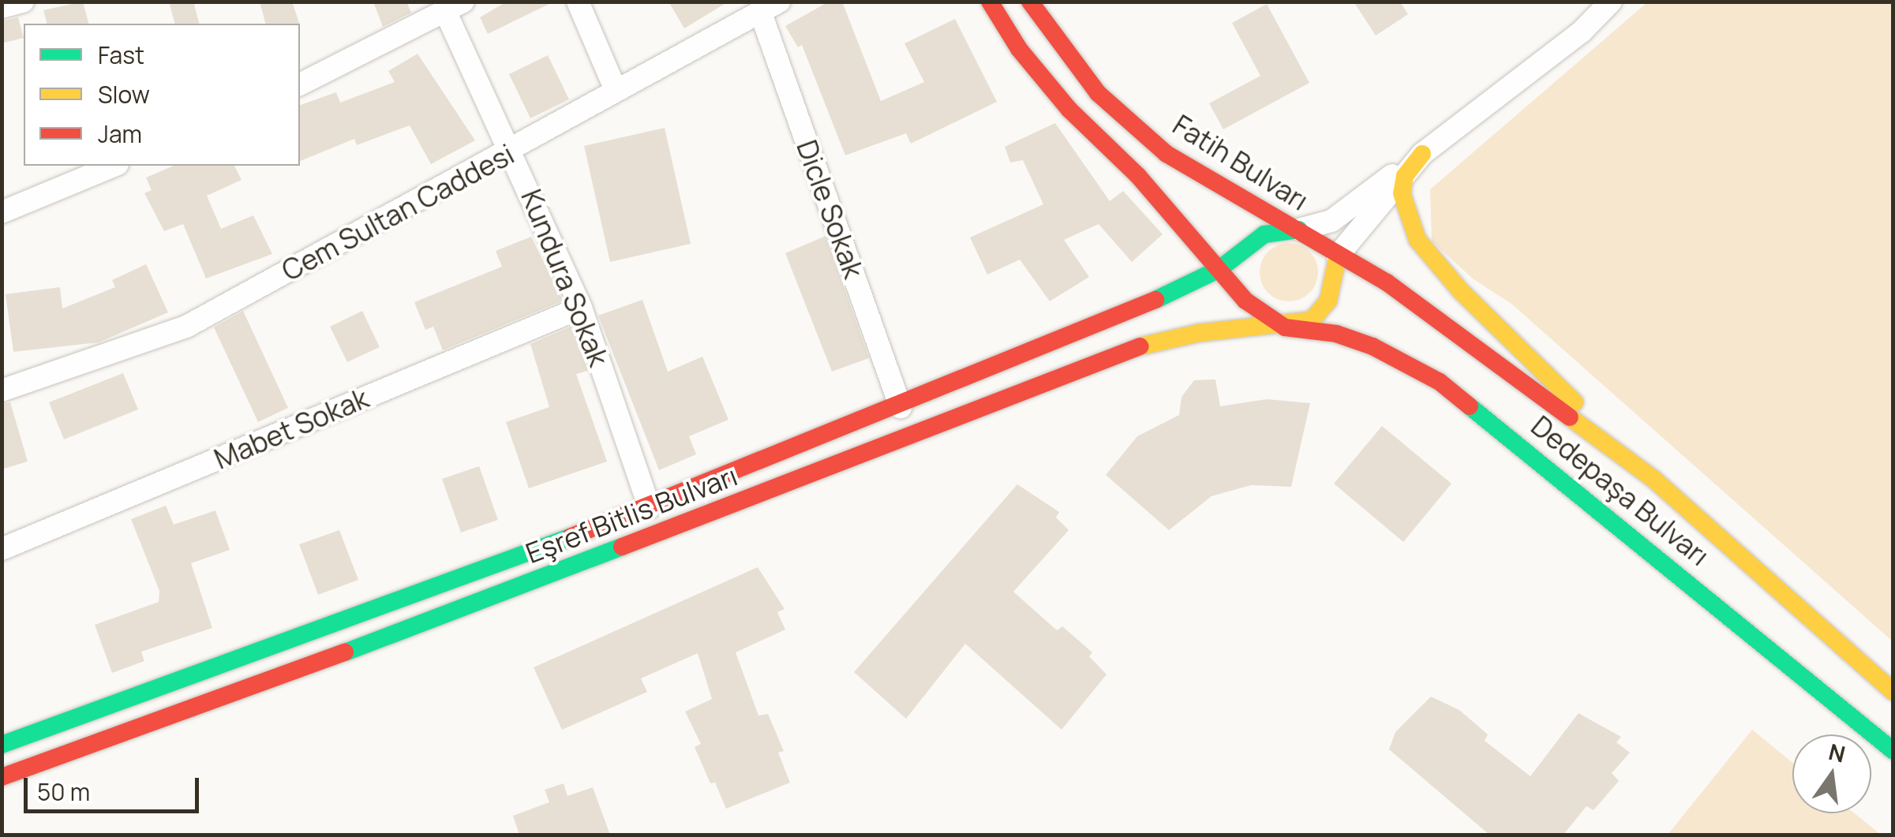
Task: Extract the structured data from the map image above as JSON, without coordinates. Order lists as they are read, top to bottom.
{
  "streets": {
    "main road": ["Fatih Bulvarı", "Dedepaşa Bulvarı", "Eşref Bitlis Bulvarı"],
    "street": [
      "Dicle Sokak",
      "Cem Sultan Caddesi",
      "Kundura Sokak",
      "Mabet Sokak"
    ]
  },
  "crossings": [
    ["Fatih Bulvarı", "Dedepaşa Bulvarı"],
    ["Fatih Bulvarı", "Eşref Bitlis Bulvarı"],
    ["Dicle Sokak", "Cem Sultan Caddesi"],
    ["Dicle Sokak", "Eşref Bitlis Bulvarı"],
    ["Cem Sultan Caddesi", "Kundura Sokak"],
    ["Kundura Sokak", "Mabet Sokak"],
    ["Kundura Sokak", "Eşref Bitlis Bulvarı"],
    ["Dedepaşa Bulvarı", "Eşref Bitlis Bulvarı"]
  ],
  "legend": ["Fast", "Slow", "Jam"],
  "scale_bar": "50 m",
  "north": "top"
}
